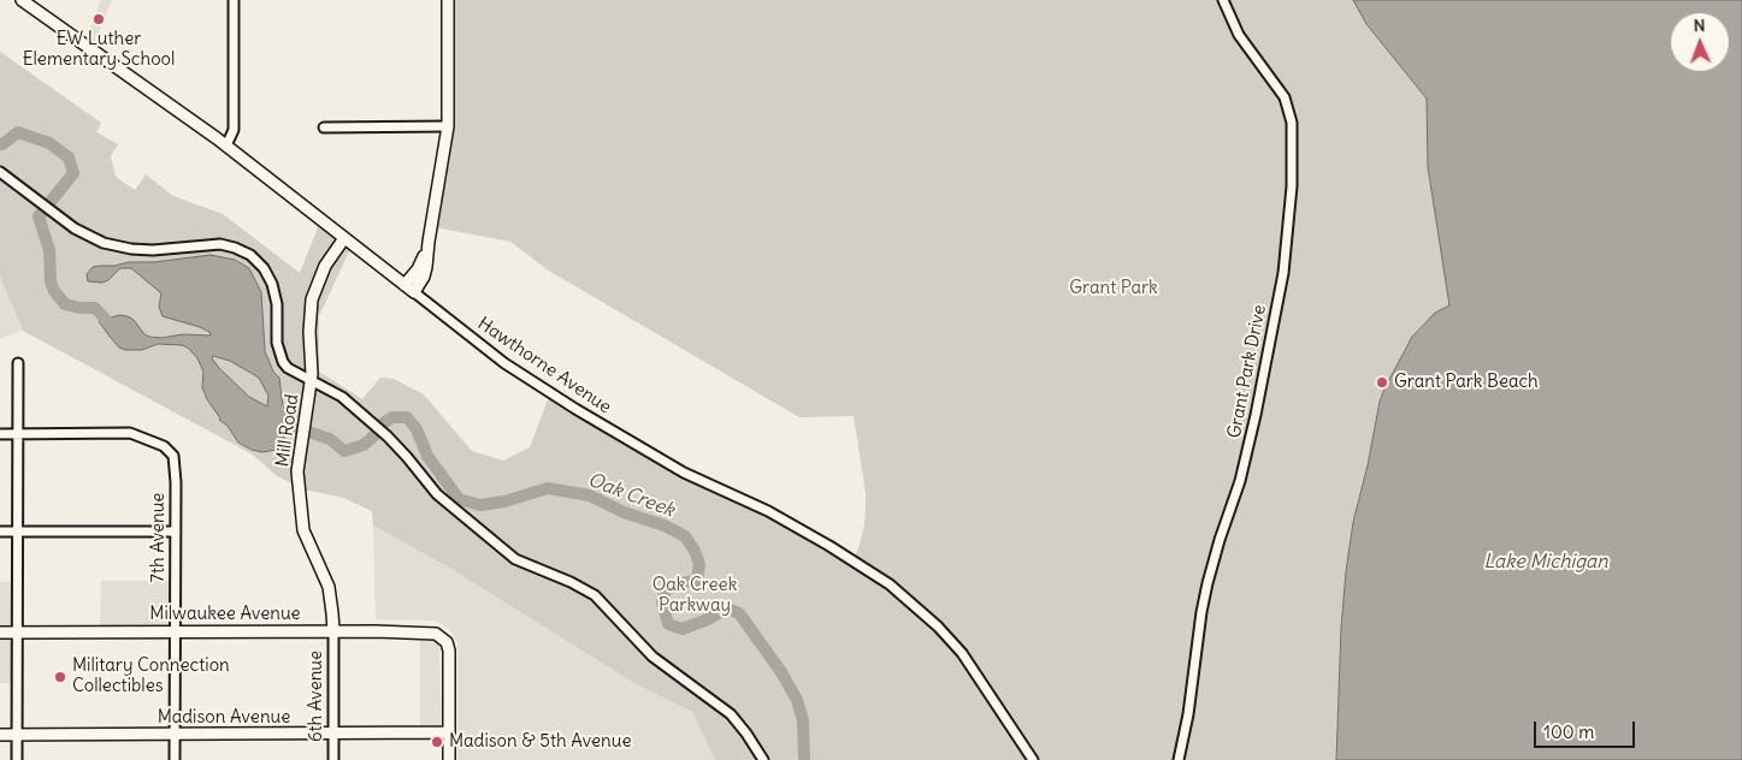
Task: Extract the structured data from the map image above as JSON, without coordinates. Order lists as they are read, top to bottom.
{
  "streets": {
    "street": [
      "Hawthorne Avenue",
      "Grant Park Drive",
      "Mill Road",
      "7th Avenue",
      "Milwaukee Avenue",
      "6th Avenue",
      "Madison Avenue"
    ]
  },
  "crossings": [
    ["Hawthorne Avenue", "Mill Road"],
    ["Mill Road", "Milwaukee Avenue"],
    ["Mill Road", "6th Avenue"],
    ["7th Avenue", "Milwaukee Avenue"],
    ["7th Avenue", "Madison Avenue"],
    ["Milwaukee Avenue", "6th Avenue"],
    ["Milwaukee Avenue", "Madison Avenue"],
    ["6th Avenue", "Madison Avenue"]
  ],
  "water": ["Oak Creek", "Lake Michigan"],
  "parks": ["Grant Park", "Oak Creek Parkway"],
  "places": [
    "EW Luther Elementary School",
    "Grant Park Beach",
    "Military Connection Collectibles",
    "Madison & 5th Avenue"
  ],
  "scale_bar": "100 m",
  "north": "top"
}
